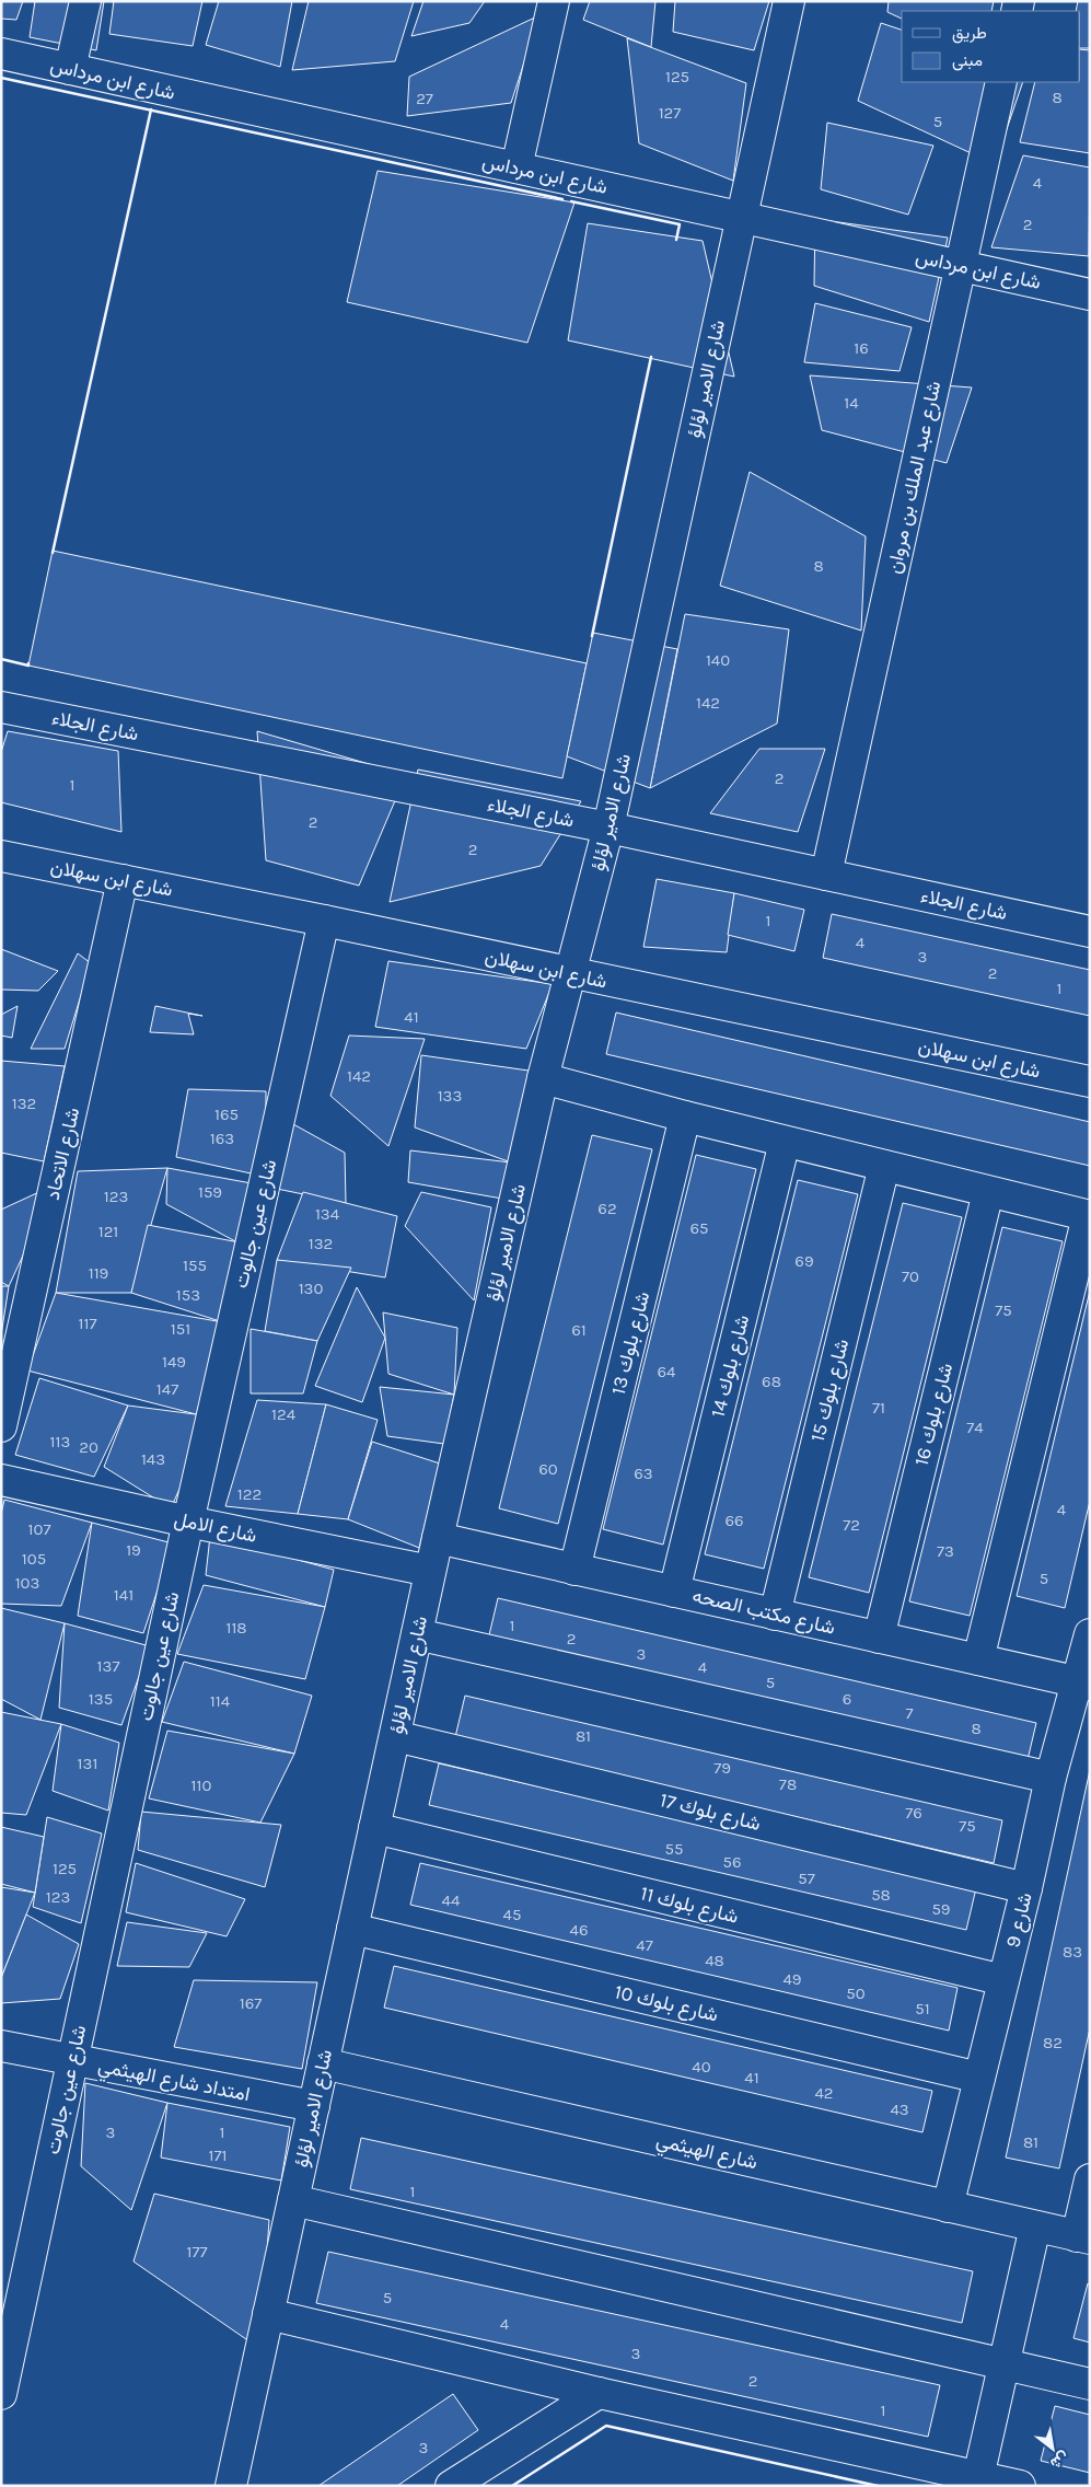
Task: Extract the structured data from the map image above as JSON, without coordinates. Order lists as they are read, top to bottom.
{
  "streets": {
    "street": [
      "شارع ابن مرداس",
      "شارع الامير لؤلؤ",
      "شارع عبد الملك بن مروان",
      "شارع الجلاء",
      "شارع ابن سهلان",
      "شارع الاتحاد",
      "شارع عين جالوت",
      "شارع بلوك 13",
      "شارع بلوك 14",
      "شارع بلوك 15",
      "شارع بلوك 16",
      "شارع الامل",
      "شارع مكتب الصحه",
      "شارع بلوك 17",
      "شارع بلوك 11",
      "شارع 9",
      "شارع بلوك 10",
      "امتداد شارع الهيثمي",
      "شارع الهيثمي"
    ]
  },
  "crossings": [
    ["شارع ابن مرداس", "شارع الامير لؤلؤ"],
    ["شارع ابن مرداس", "شارع عبد الملك بن مروان"],
    ["شارع الامير لؤلؤ", "شارع الجلاء"],
    ["شارع الامير لؤلؤ", "شارع ابن سهلان"],
    ["شارع الامير لؤلؤ", "شارع الامل"],
    ["شارع الامير لؤلؤ", "شارع مكتب الصحه"],
    ["شارع الامير لؤلؤ", "شارع بلوك 17"],
    ["شارع الامير لؤلؤ", "شارع بلوك 11"],
    ["شارع الامير لؤلؤ", "شارع بلوك 10"],
    ["شارع الامير لؤلؤ", "امتداد شارع الهيثمي"],
    ["شارع الامير لؤلؤ", "شارع الهيثمي"],
    ["شارع عبد الملك بن مروان", "شارع الجلاء"],
    ["شارع ابن سهلان", "شارع الاتحاد"],
    ["شارع ابن سهلان", "شارع عين جالوت"],
    ["شارع عين جالوت", "شارع الامل"],
    ["شارع عين جالوت", "امتداد شارع الهيثمي"],
    ["شارع بلوك 13", "شارع مكتب الصحه"],
    ["شارع بلوك 14", "شارع مكتب الصحه"],
    ["شارع بلوك 15", "شارع مكتب الصحه"],
    ["شارع بلوك 16", "شارع مكتب الصحه"],
    ["شارع مكتب الصحه", "شارع 9"],
    ["شارع بلوك 17", "شارع 9"],
    ["شارع بلوك 11", "شارع 9"],
    ["شارع 9", "شارع بلوك 10"],
    ["شارع 9", "شارع الهيثمي"]
  ],
  "house_numbers": [
    "125",
    "8",
    "27",
    "127",
    "5",
    "4",
    "2",
    "16",
    "14",
    "8",
    "140",
    "142",
    "2",
    "1",
    "2",
    "2",
    "1",
    "4",
    "3",
    "2",
    "1",
    "41",
    "142",
    "133",
    "132",
    "165",
    "163",
    "159",
    "123",
    "62",
    "134",
    "65",
    "121",
    "132",
    "69",
    "155",
    "119",
    "70",
    "130",
    "153",
    "75",
    "117",
    "151",
    "61",
    "149",
    "64",
    "68",
    "147",
    "71",
    "124",
    "74",
    "113",
    "20",
    "143",
    "60",
    "63",
    "122",
    "4",
    "66",
    "72",
    "107",
    "19",
    "73",
    "105",
    "5",
    "103",
    "141",
    "1",
    "118",
    "2",
    "3",
    "137",
    "4",
    "5",
    "135",
    "6",
    "114",
    "7",
    "8",
    "81",
    "131",
    "79",
    "78",
    "110",
    "76",
    "75",
    "55",
    "56",
    "125",
    "57",
    "58",
    "123",
    "44",
    "59",
    "45",
    "46",
    "47",
    "83",
    "48",
    "49",
    "50",
    "167",
    "51",
    "82",
    "40",
    "41",
    "42",
    "43",
    "3",
    "1",
    "81",
    "171",
    "1",
    "177",
    "5",
    "4",
    "3",
    "2",
    "1",
    "3"
  ],
  "legend": ["طريق", "مبنى"],
  "north": "bottom right"
}
